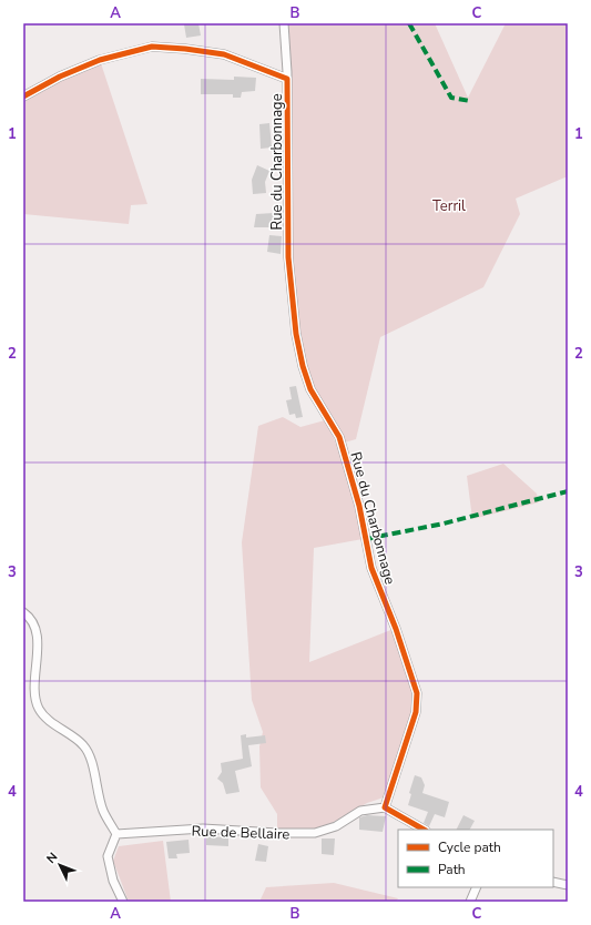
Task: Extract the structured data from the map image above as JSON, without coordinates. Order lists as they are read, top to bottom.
{
  "streets": {
    "street": ["Rue du Charbonnage", "Rue de Bellaire"]
  },
  "crossings": [
    ["Rue du Charbonnage", "Rue de Bellaire"]
  ],
  "parks": ["Terril"],
  "legend": ["Cycle path", "Path"],
  "north": "top left",
  "grid": {
    "columns": ["A", "B", "C"],
    "rows": [
      "1",
      "2",
      "3",
      "4"
    ]
  }
}
